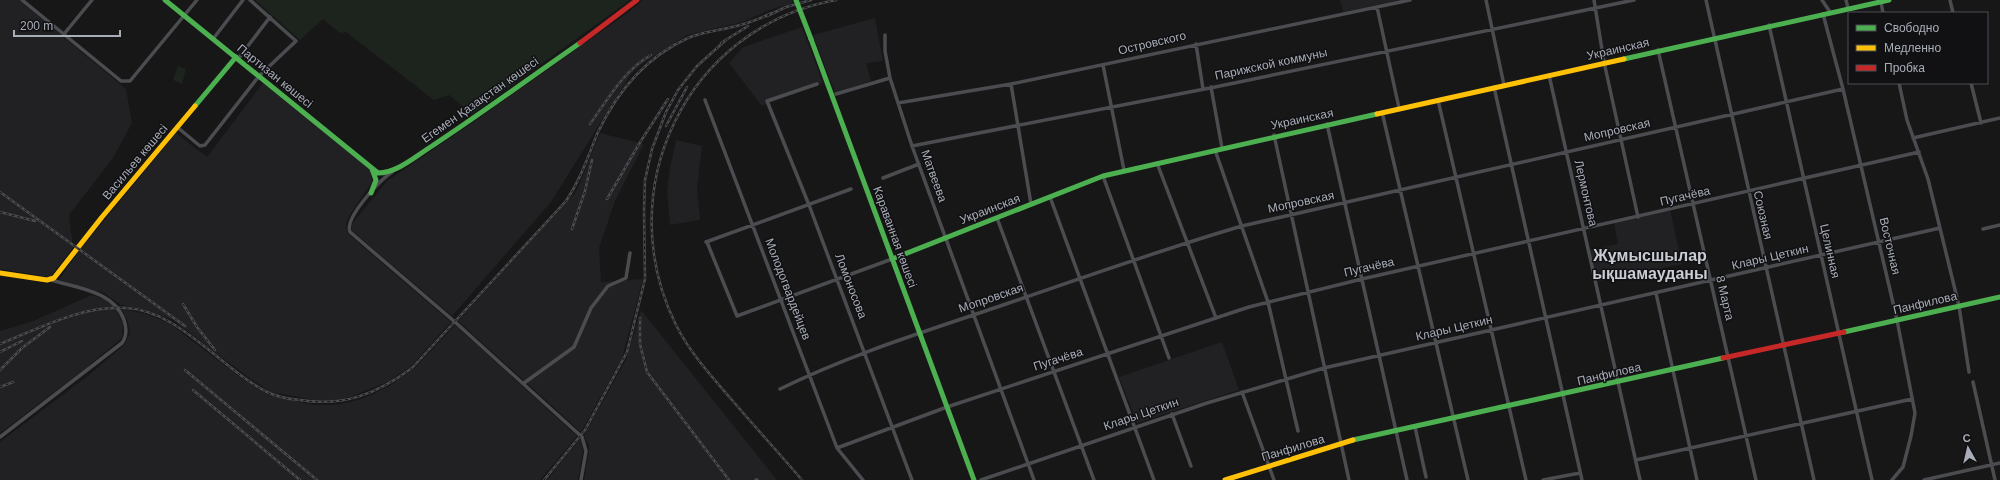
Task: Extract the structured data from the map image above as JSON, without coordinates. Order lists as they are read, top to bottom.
{
  "streets": {
    "street": [
      "Островского",
      "Украинская",
      "Парижской коммуны",
      "Партизан көшесі",
      "Егемен Қазақстан көшесі",
      "Мопровская",
      "Васильев көшесі",
      "Матвеева",
      "Лермонтова",
      "Пугачёва",
      "Союзная",
      "Караванная көшесі",
      "Восточная",
      "Целинная",
      "Клары Цеткин",
      "Ломоносова",
      "Молодогвардейцев",
      "8 Марта",
      "Панфилова"
    ]
  },
  "crossings": [
    ["Островского", "Матвеева"],
    ["Украинская", "Матвеева"],
    ["Украинская", "Лермонтова"],
    ["Украинская", "Союзная"],
    ["Украинская", "Караванная көшесі"],
    ["Украинская", "Восточная"],
    ["Украинская", "Целинная"],
    ["Украинская", "Ломоносова"],
    ["Украинская", "Молодогвардейцев"],
    ["Украинская", "8 Марта"],
    ["Парижской коммуны", "Матвеева"],
    ["Партизан көшесі", "Васильев көшесі"],
    ["Мопровская", "Матвеева"],
    ["Мопровская", "Лермонтова"],
    ["Мопровская", "Союзная"],
    ["Мопровская", "Караванная көшесі"],
    ["Мопровская", "Восточная"],
    ["Мопровская", "Целинная"],
    ["Мопровская", "Ломоносова"],
    ["Мопровская", "Молодогвардейцев"],
    ["Мопровская", "8 Марта"],
    ["Матвеева", "Пугачёва"],
    ["Матвеева", "Клары Цеткин"],
    ["Лермонтова", "Пугачёва"],
    ["Лермонтова", "Клары Цеткин"],
    ["Лермонтова", "Панфилова"],
    ["Пугачёва", "Союзная"],
    ["Пугачёва", "Караванная көшесі"],
    ["Пугачёва", "Восточная"],
    ["Пугачёва", "Целинная"],
    ["Пугачёва", "Ломоносова"],
    ["Пугачёва", "Молодогвардейцев"],
    ["Пугачёва", "8 Марта"],
    ["Союзная", "Клары Цеткин"],
    ["Союзная", "Панфилова"],
    ["Восточная", "Клары Цеткин"],
    ["Восточная", "Панфилова"],
    ["Целинная", "Клары Цеткин"],
    ["Целинная", "Панфилова"],
    ["Клары Цеткин", "8 Марта"],
    ["8 Марта", "Панфилова"]
  ],
  "districts": ["Жұмысшылар ықшамауданы"],
  "legend": ["Свободно", "Медленно", "Пробка"],
  "scale_bar": "200 m",
  "north": "top"
}
